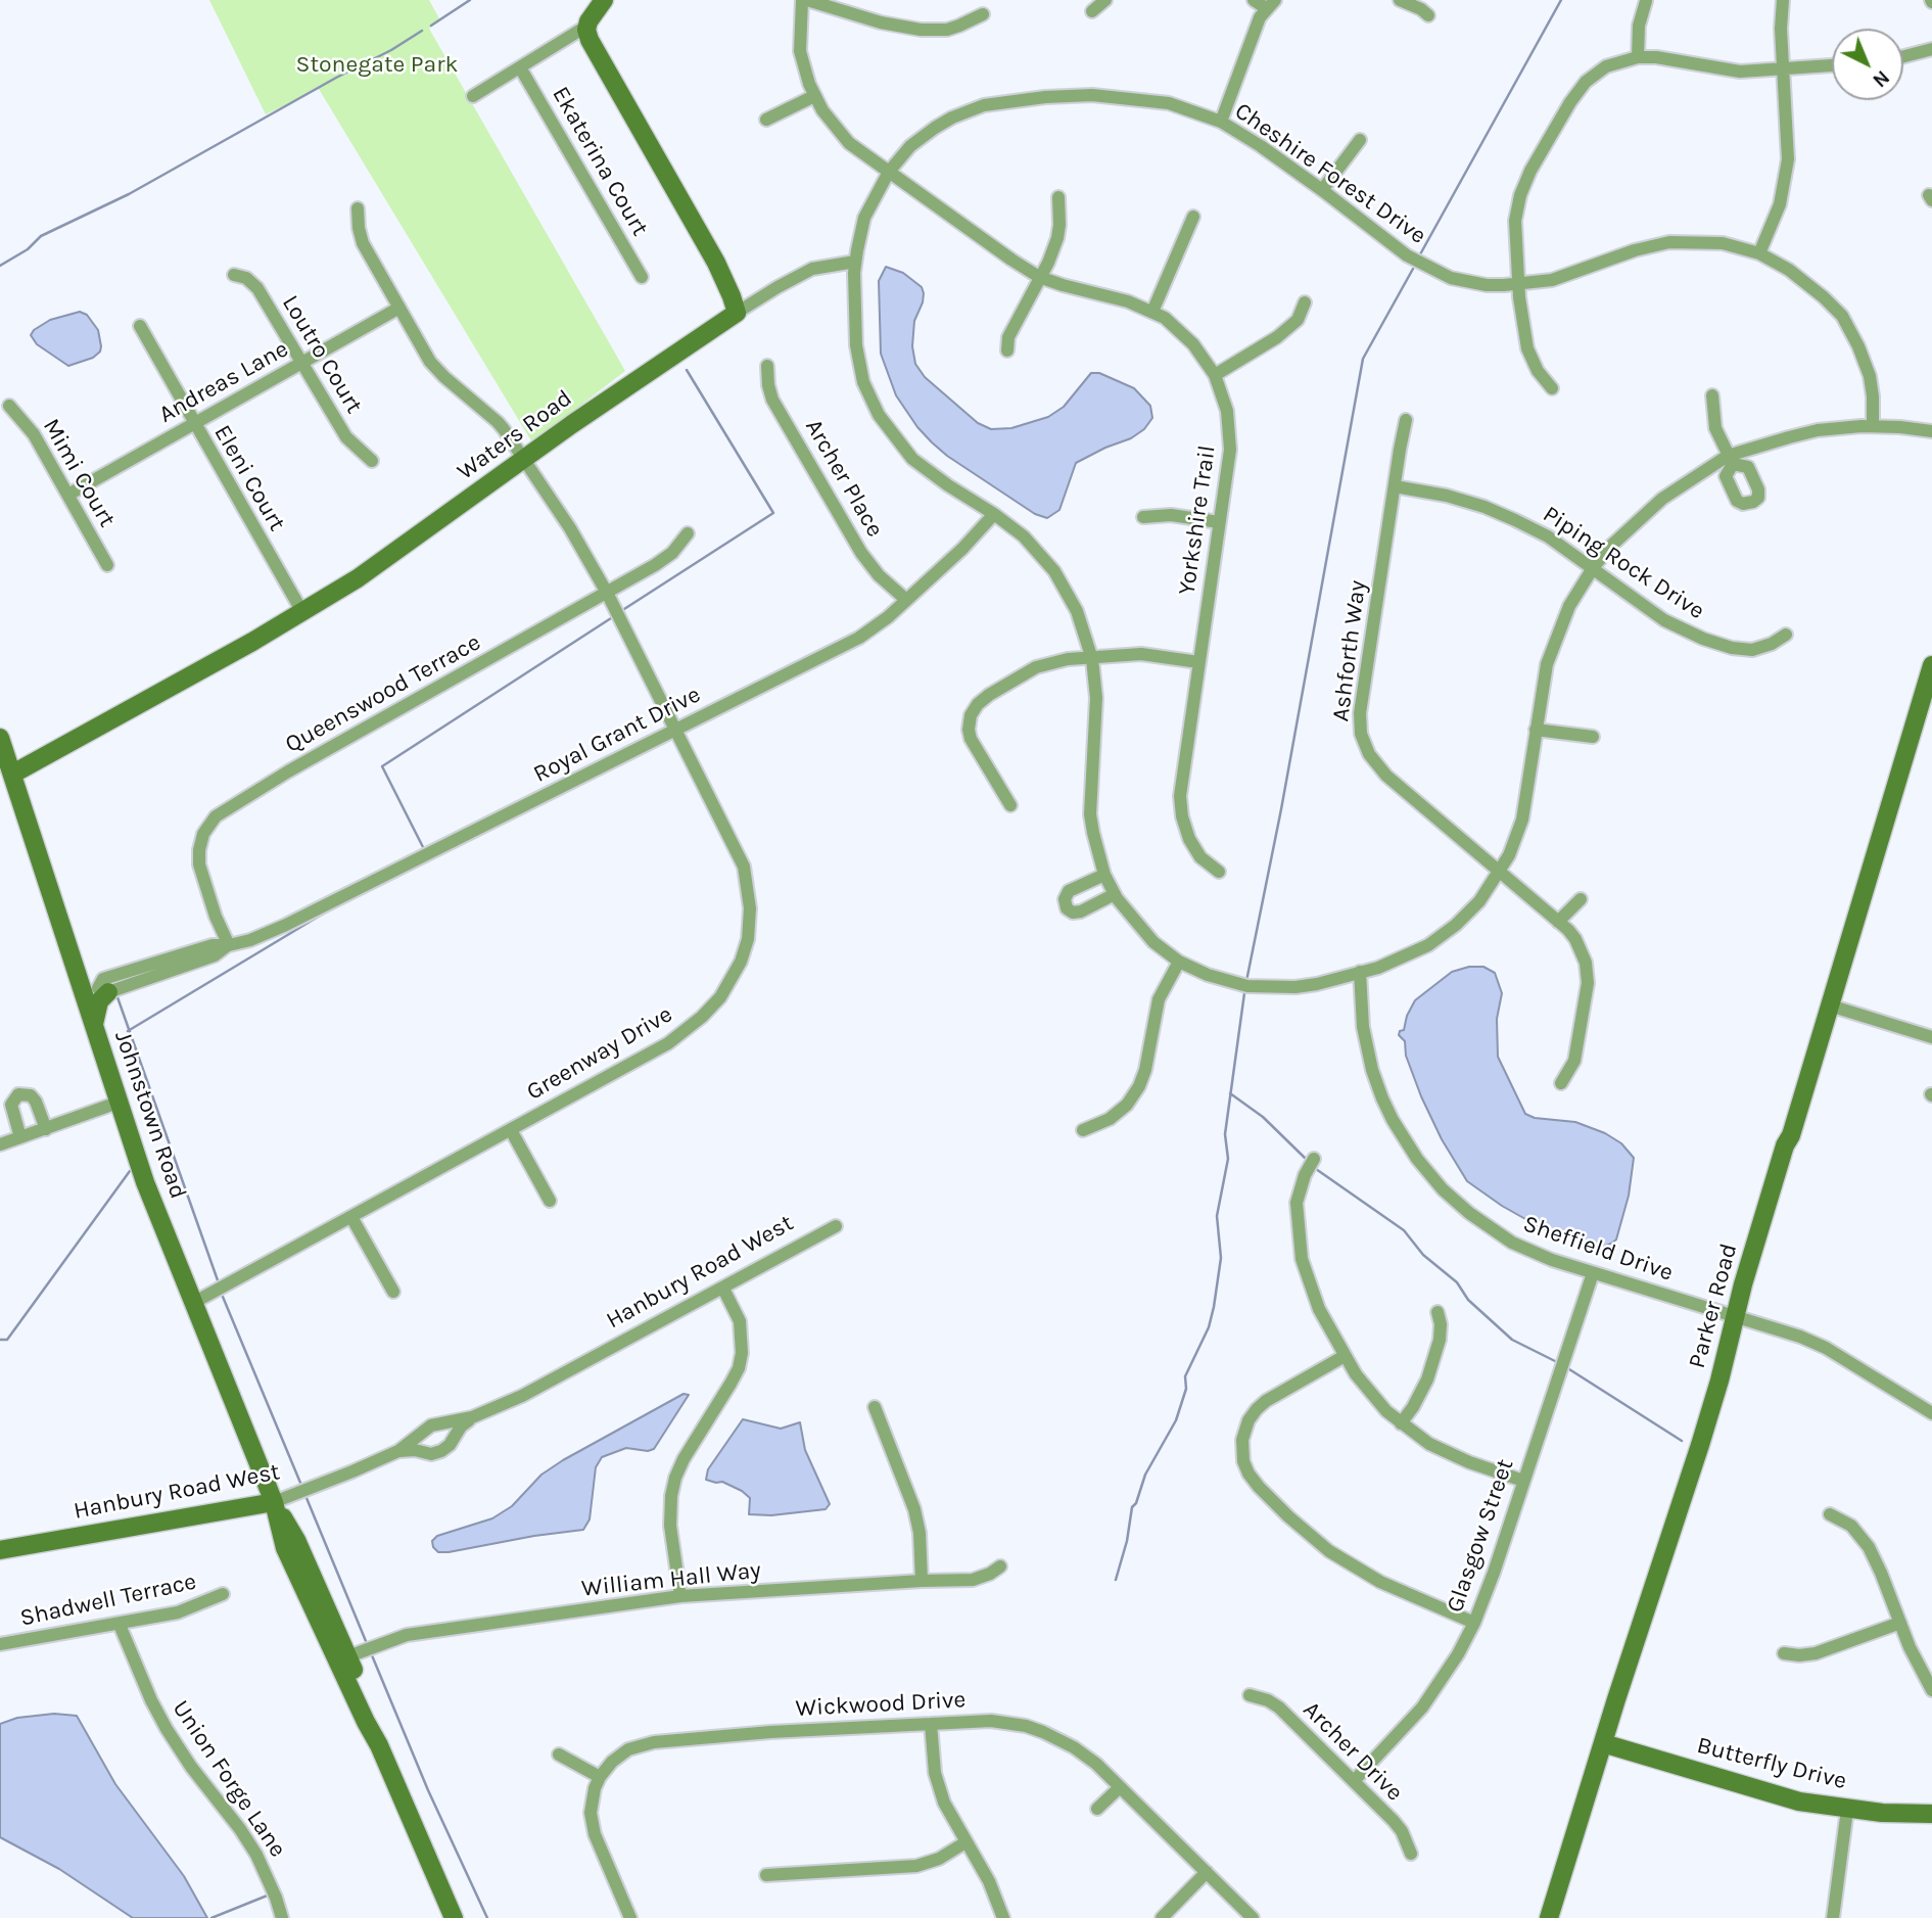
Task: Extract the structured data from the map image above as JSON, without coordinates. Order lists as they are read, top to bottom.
{
  "streets": {
    "street": [
      "Ekaterina Court",
      "Cheshire Forest Drive",
      "Loutro Court",
      "Andreas Lane",
      "Waters Road",
      "Mimi Court",
      "Eleni Court",
      "Archer Place",
      "Yorkshire Trail",
      "Piping Rock Drive",
      "Ashforth Way",
      "Queenswood Terrace",
      "Royal Grant Drive",
      "Greenway Drive",
      "Johnstown Road",
      "Sheffield Drive",
      "Hanbury Road West",
      "Parker Road",
      "Glasgow Street",
      "William Hall Way",
      "Shadwell Terrace",
      "Wickwood Drive",
      "Archer Drive",
      "Butterfly Drive",
      "Union Forge Lane"
    ]
  },
  "crossings": [
    ["Cheshire Forest Drive", "Yorkshire Trail"],
    ["Cheshire Forest Drive", "Piping Rock Drive"],
    ["Cheshire Forest Drive", "Ashforth Way"],
    ["Cheshire Forest Drive", "Royal Grant Drive"],
    ["Cheshire Forest Drive", "Sheffield Drive"],
    ["Loutro Court", "Andreas Lane"],
    ["Andreas Lane", "Mimi Court"],
    ["Andreas Lane", "Eleni Court"],
    ["Andreas Lane", "Greenway Drive"],
    ["Waters Road", "Eleni Court"],
    ["Waters Road", "Greenway Drive"],
    ["Waters Road", "Johnstown Road"],
    ["Archer Place", "Royal Grant Drive"],
    ["Piping Rock Drive", "Ashforth Way"],
    ["Queenswood Terrace", "Royal Grant Drive"],
    ["Queenswood Terrace", "Greenway Drive"],
    ["Royal Grant Drive", "Greenway Drive"],
    ["Royal Grant Drive", "Johnstown Road"],
    ["Greenway Drive", "Johnstown Road"],
    ["Johnstown Road", "Hanbury Road West"],
    ["Johnstown Road", "William Hall Way"],
    ["Sheffield Drive", "Parker Road"],
    ["Sheffield Drive", "Glasgow Street"],
    ["Parker Road", "Butterfly Drive"],
    ["Glasgow Street", "Archer Drive"],
    ["Shadwell Terrace", "Union Forge Lane"]
  ],
  "parks": ["Stonegate Park"],
  "north": "bottom right"
}
